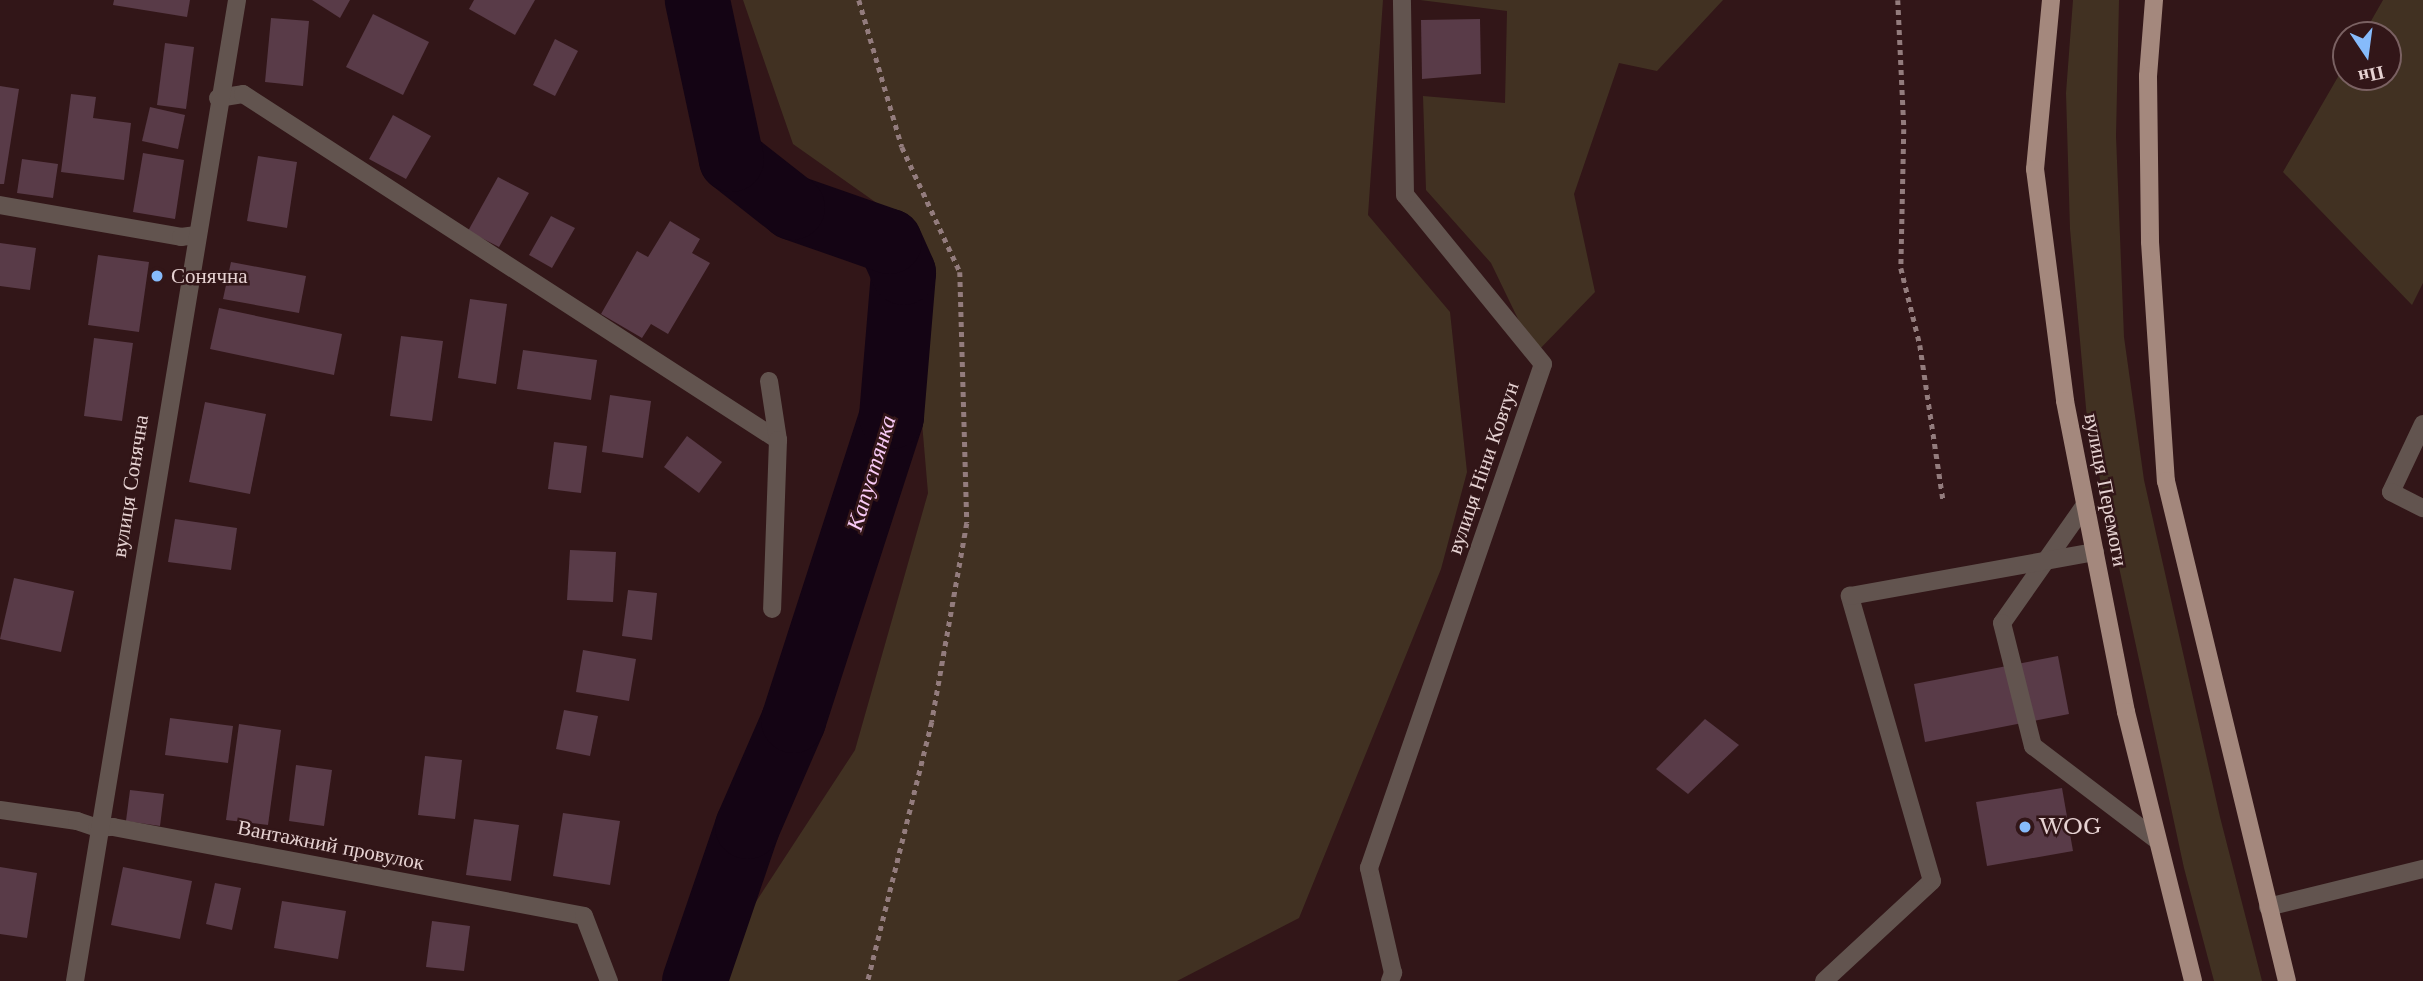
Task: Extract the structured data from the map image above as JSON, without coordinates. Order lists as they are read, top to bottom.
{
  "streets": {
    "main road": ["вулиця Перемоги"],
    "street": ["вулиця Ніни Ковтун", "вулиця Сонячна", "Вантажний провулок"]
  },
  "crossings": [
    ["вулиця Сонячна", "Вантажний провулок"]
  ],
  "water": ["Капустянка"],
  "places": ["Сонячна", "WOG"],
  "north": "bottom"
}
